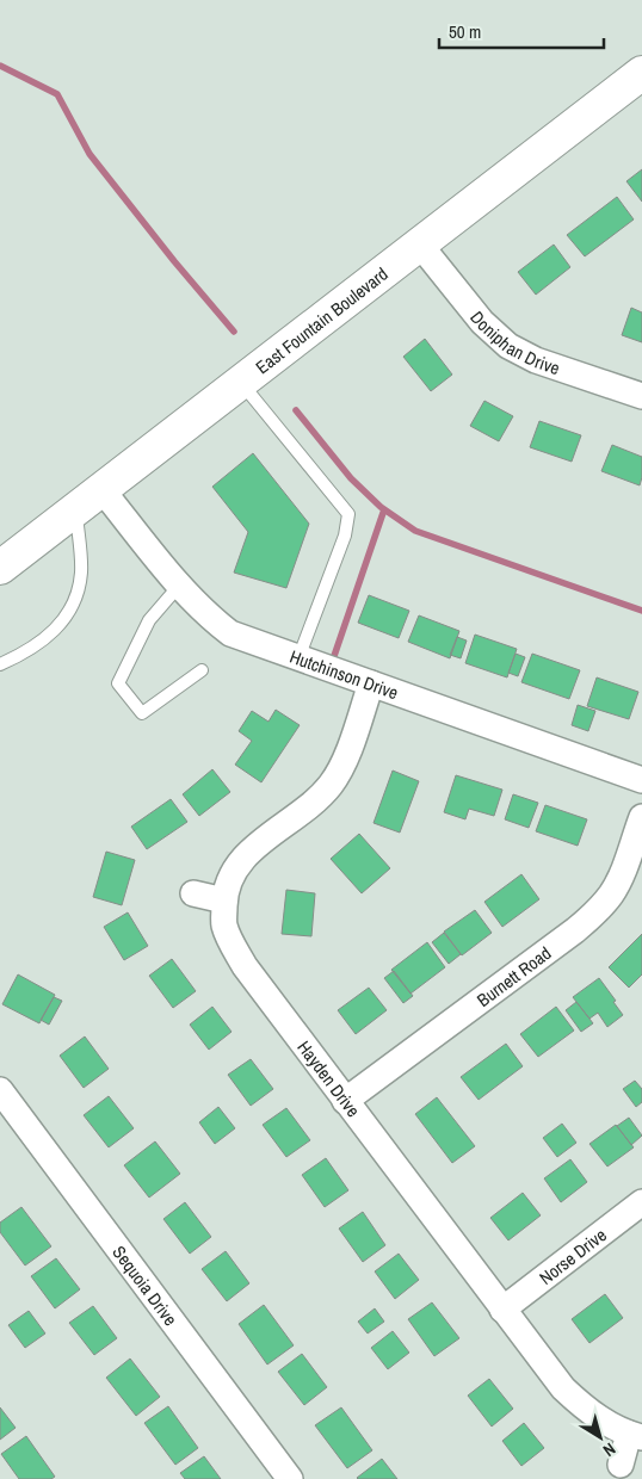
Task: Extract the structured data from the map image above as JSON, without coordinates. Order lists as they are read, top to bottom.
{
  "streets": {
    "main road": ["East Fountain Boulevard"],
    "street": [
      "Doniphan Drive",
      "Hutchinson Drive",
      "Burnett Road",
      "Hayden Drive",
      "Norse Drive",
      "Sequoia Drive"
    ]
  },
  "crossings": [
    ["East Fountain Boulevard", "Doniphan Drive"],
    ["East Fountain Boulevard", "Hutchinson Drive"],
    ["Hutchinson Drive", "Hayden Drive"],
    ["Burnett Road", "Hayden Drive"],
    ["Hayden Drive", "Norse Drive"]
  ],
  "scale_bar": "50 m",
  "north": "bottom right"
}
